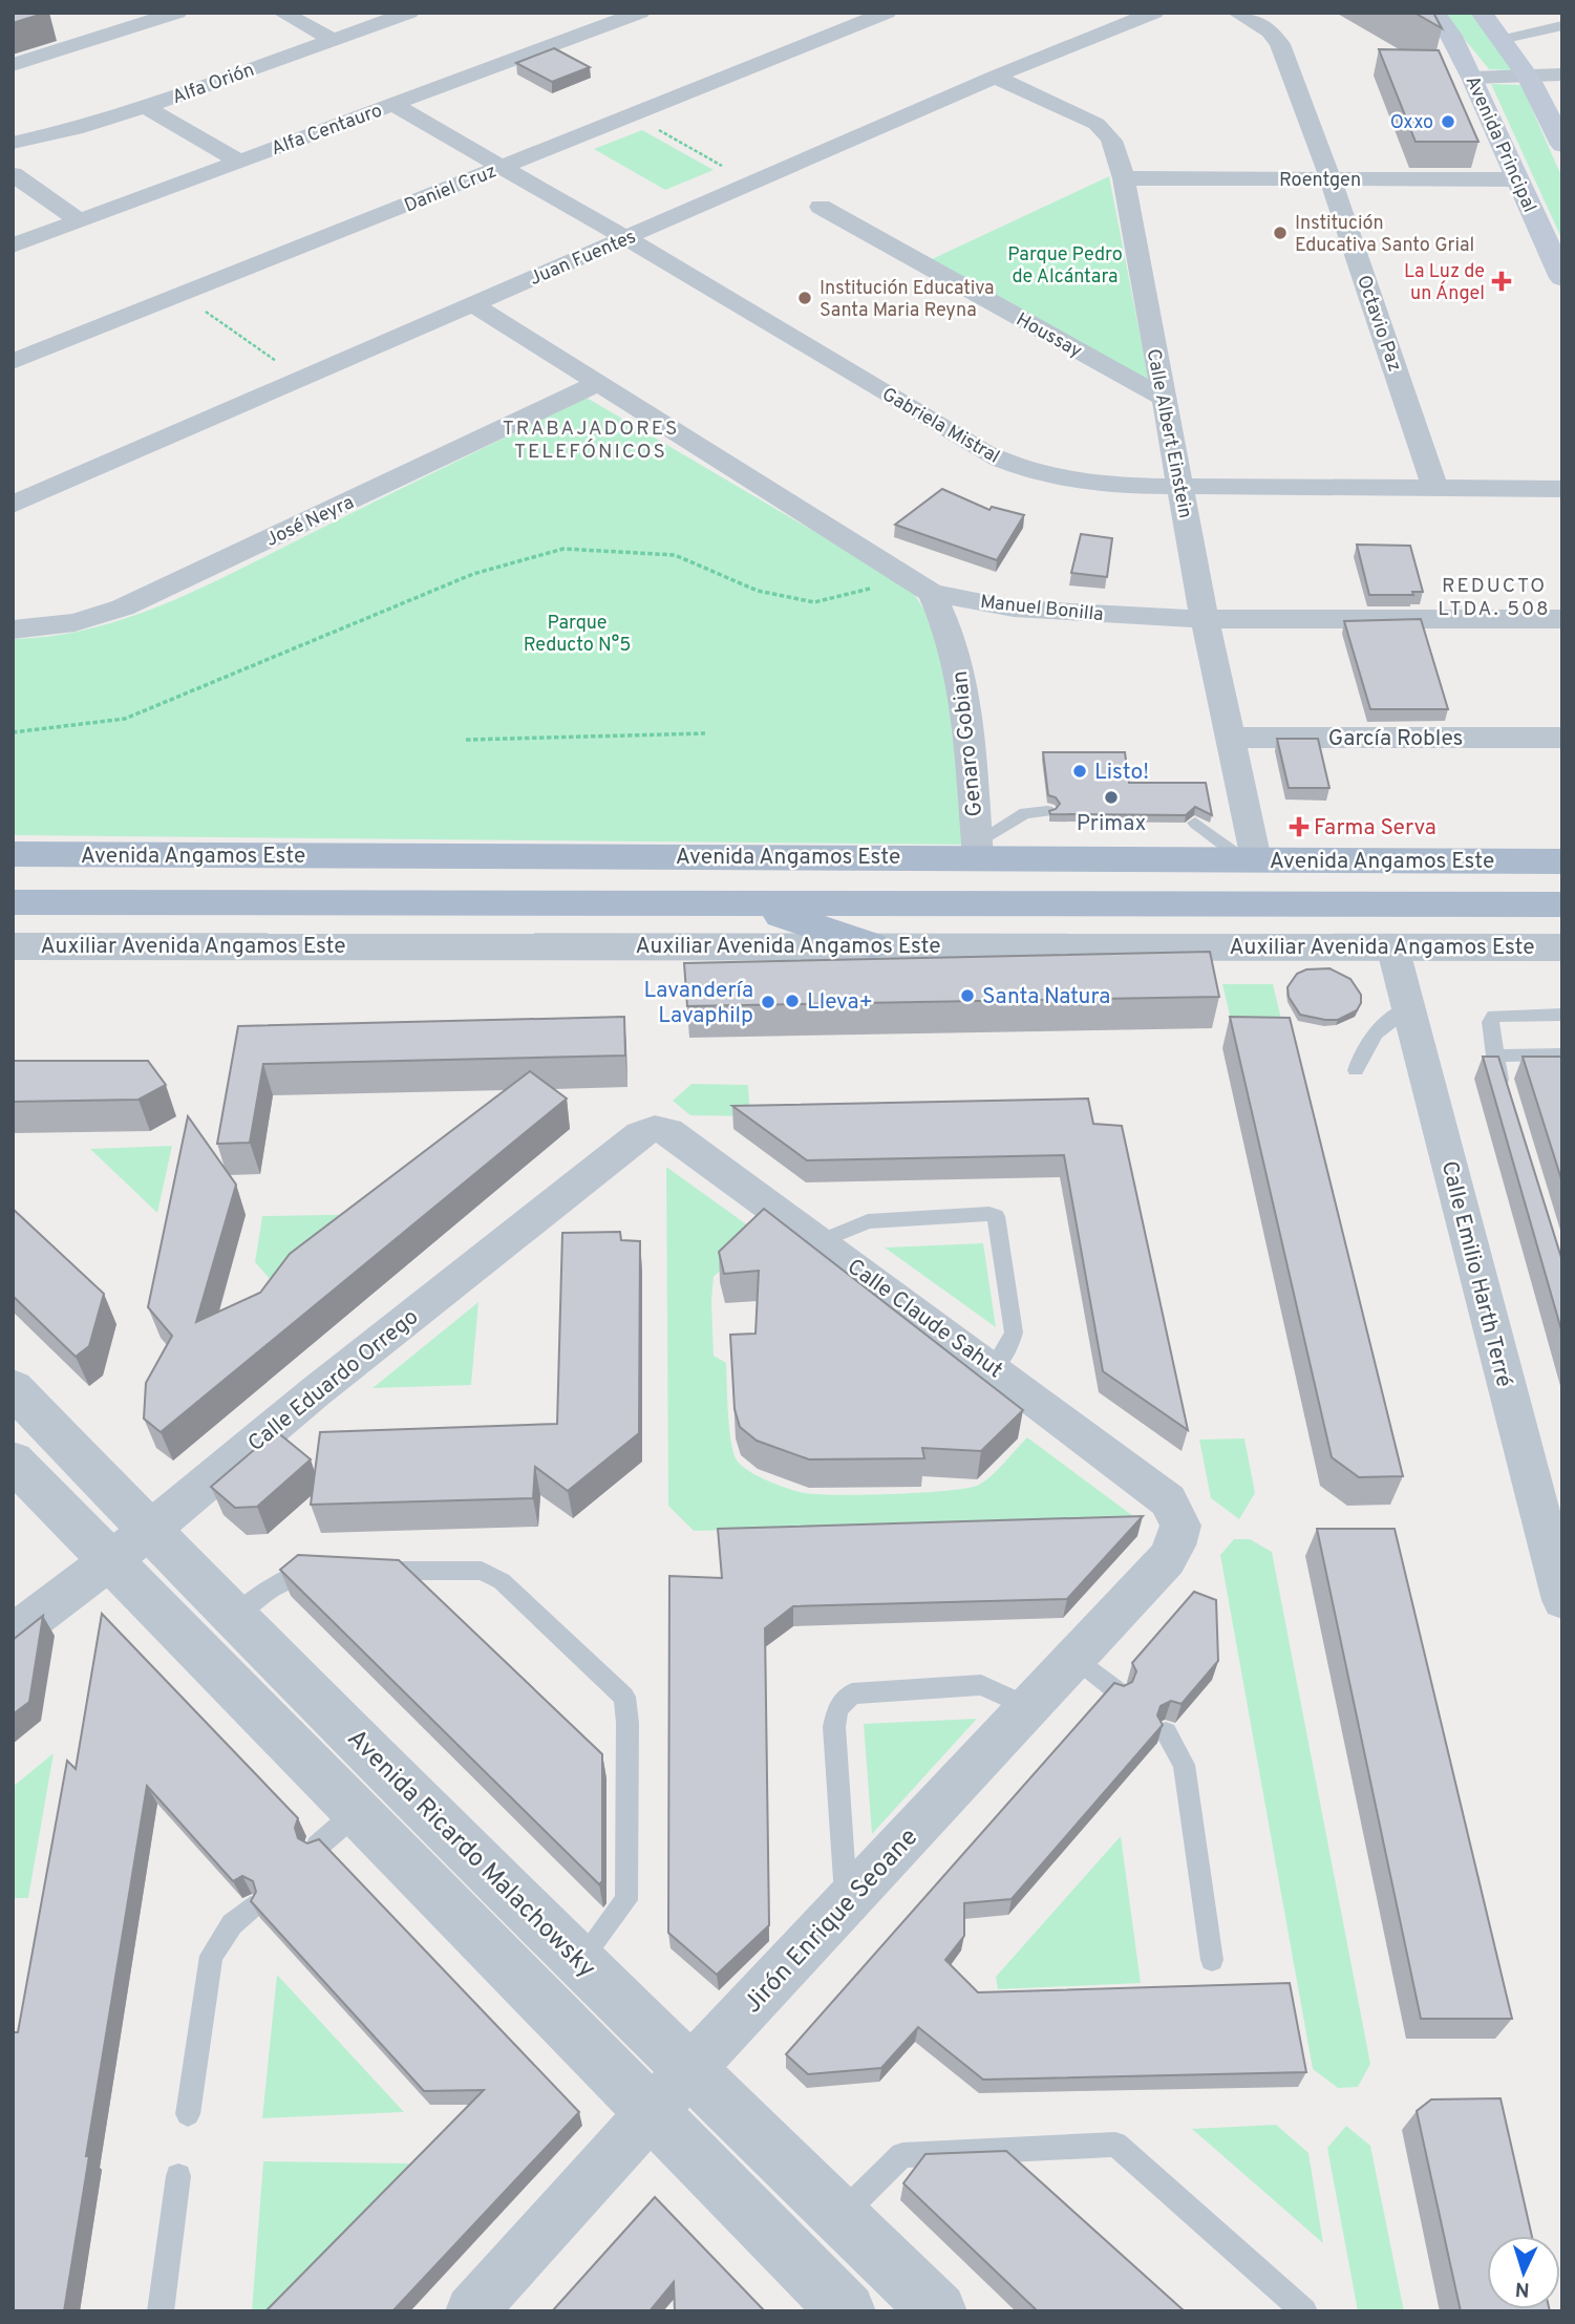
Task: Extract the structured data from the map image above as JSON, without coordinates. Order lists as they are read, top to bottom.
{
  "streets": {
    "main road": ["Avenida Principal", "Avenida Angamos Este"],
    "street": [
      "Alfa Orión",
      "Alfa Centauro",
      "Roentgen",
      "Daniel Cruz",
      "Juan Fuentes",
      "Octavio Paz",
      "Houssay",
      "Gabriela Mistral",
      "Calle Albert Einstein",
      "José Neyra",
      "Manuel Bonilla",
      "García Robles",
      "Genaro Gobian",
      "Auxiliar Avenida Angamos Este",
      "Calle Emilio Harth Terré",
      "Calle Claude Sahut",
      "Calle Eduardo Orrego",
      "Avenida Ricardo Malachowsky",
      "Jirón Enrique Seoane"
    ]
  },
  "crossings": [
    ["Alfa Centauro", "Gabriela Mistral"],
    ["Avenida Principal", "Roentgen"],
    ["Roentgen", "Octavio Paz"],
    ["Roentgen", "Calle Albert Einstein"],
    ["Daniel Cruz", "Gabriela Mistral"],
    ["Juan Fuentes", "Gabriela Mistral"],
    ["Juan Fuentes", "Calle Albert Einstein"],
    ["Juan Fuentes", "Manuel Bonilla"],
    ["Octavio Paz", "Gabriela Mistral"],
    ["Houssay", "Calle Albert Einstein"],
    ["Gabriela Mistral", "Calle Albert Einstein"],
    ["Calle Albert Einstein", "Manuel Bonilla"],
    ["Calle Albert Einstein", "García Robles"],
    ["Calle Albert Einstein", "Avenida Angamos Este"],
    ["José Neyra", "Manuel Bonilla"],
    ["Manuel Bonilla", "Genaro Gobian"],
    ["Genaro Gobian", "Avenida Angamos Este"],
    ["Auxiliar Avenida Angamos Este", "Calle Emilio Harth Terré"],
    ["Calle Claude Sahut", "Calle Eduardo Orrego"],
    ["Calle Claude Sahut", "Jirón Enrique Seoane"],
    ["Calle Eduardo Orrego", "Avenida Ricardo Malachowsky"],
    ["Avenida Ricardo Malachowsky", "Jirón Enrique Seoane"]
  ],
  "districts": ["TRABAJADORES TELEFÓNICOS", "REDUCTO LTDA. 508"],
  "parks": ["Parque Pedro de Alcántara", "Parque Reducto N°5"],
  "places": {
    "other": [
      "Oxxo",
      "Institución Educativa Santo Grial",
      "Institución Educativa Santa Maria Reyna",
      "Listo!",
      "Primax",
      "Santa Natura",
      "Lleva+",
      "Lavandería Lavaphilp"
    ],
    "health": ["La Luz de un Ángel", "Farma Serva"]
  },
  "north": "bottom"
}
